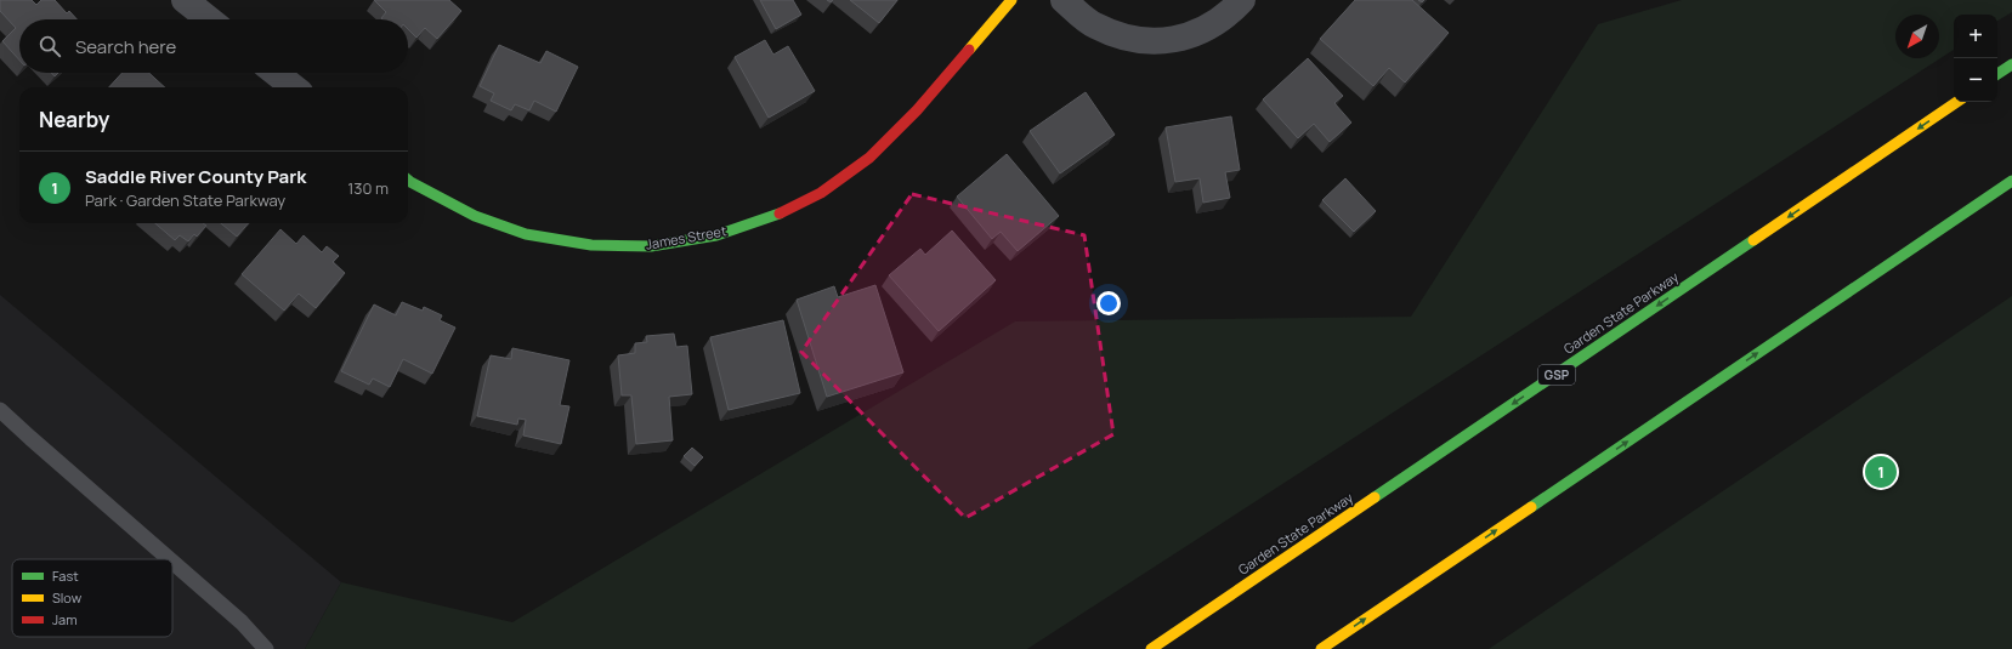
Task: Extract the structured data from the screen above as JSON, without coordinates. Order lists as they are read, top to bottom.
{
  "streets": {
    "main road": ["James Street", "Garden State Parkway", "GSP"]
  },
  "legend": ["Fast", "Slow", "Jam"],
  "north": "bottom left",
  "page": {
    "map_buttons": ["+", "−"],
    "search": "Search here",
    "heading": "Nearby",
    "list": [
      {
        "mark": "1",
        "name": "Saddle River County Park",
        "note": "Park · Garden State Parkway",
        "value": "130 m"
      }
    ],
    "pins": "1"
  }
}
